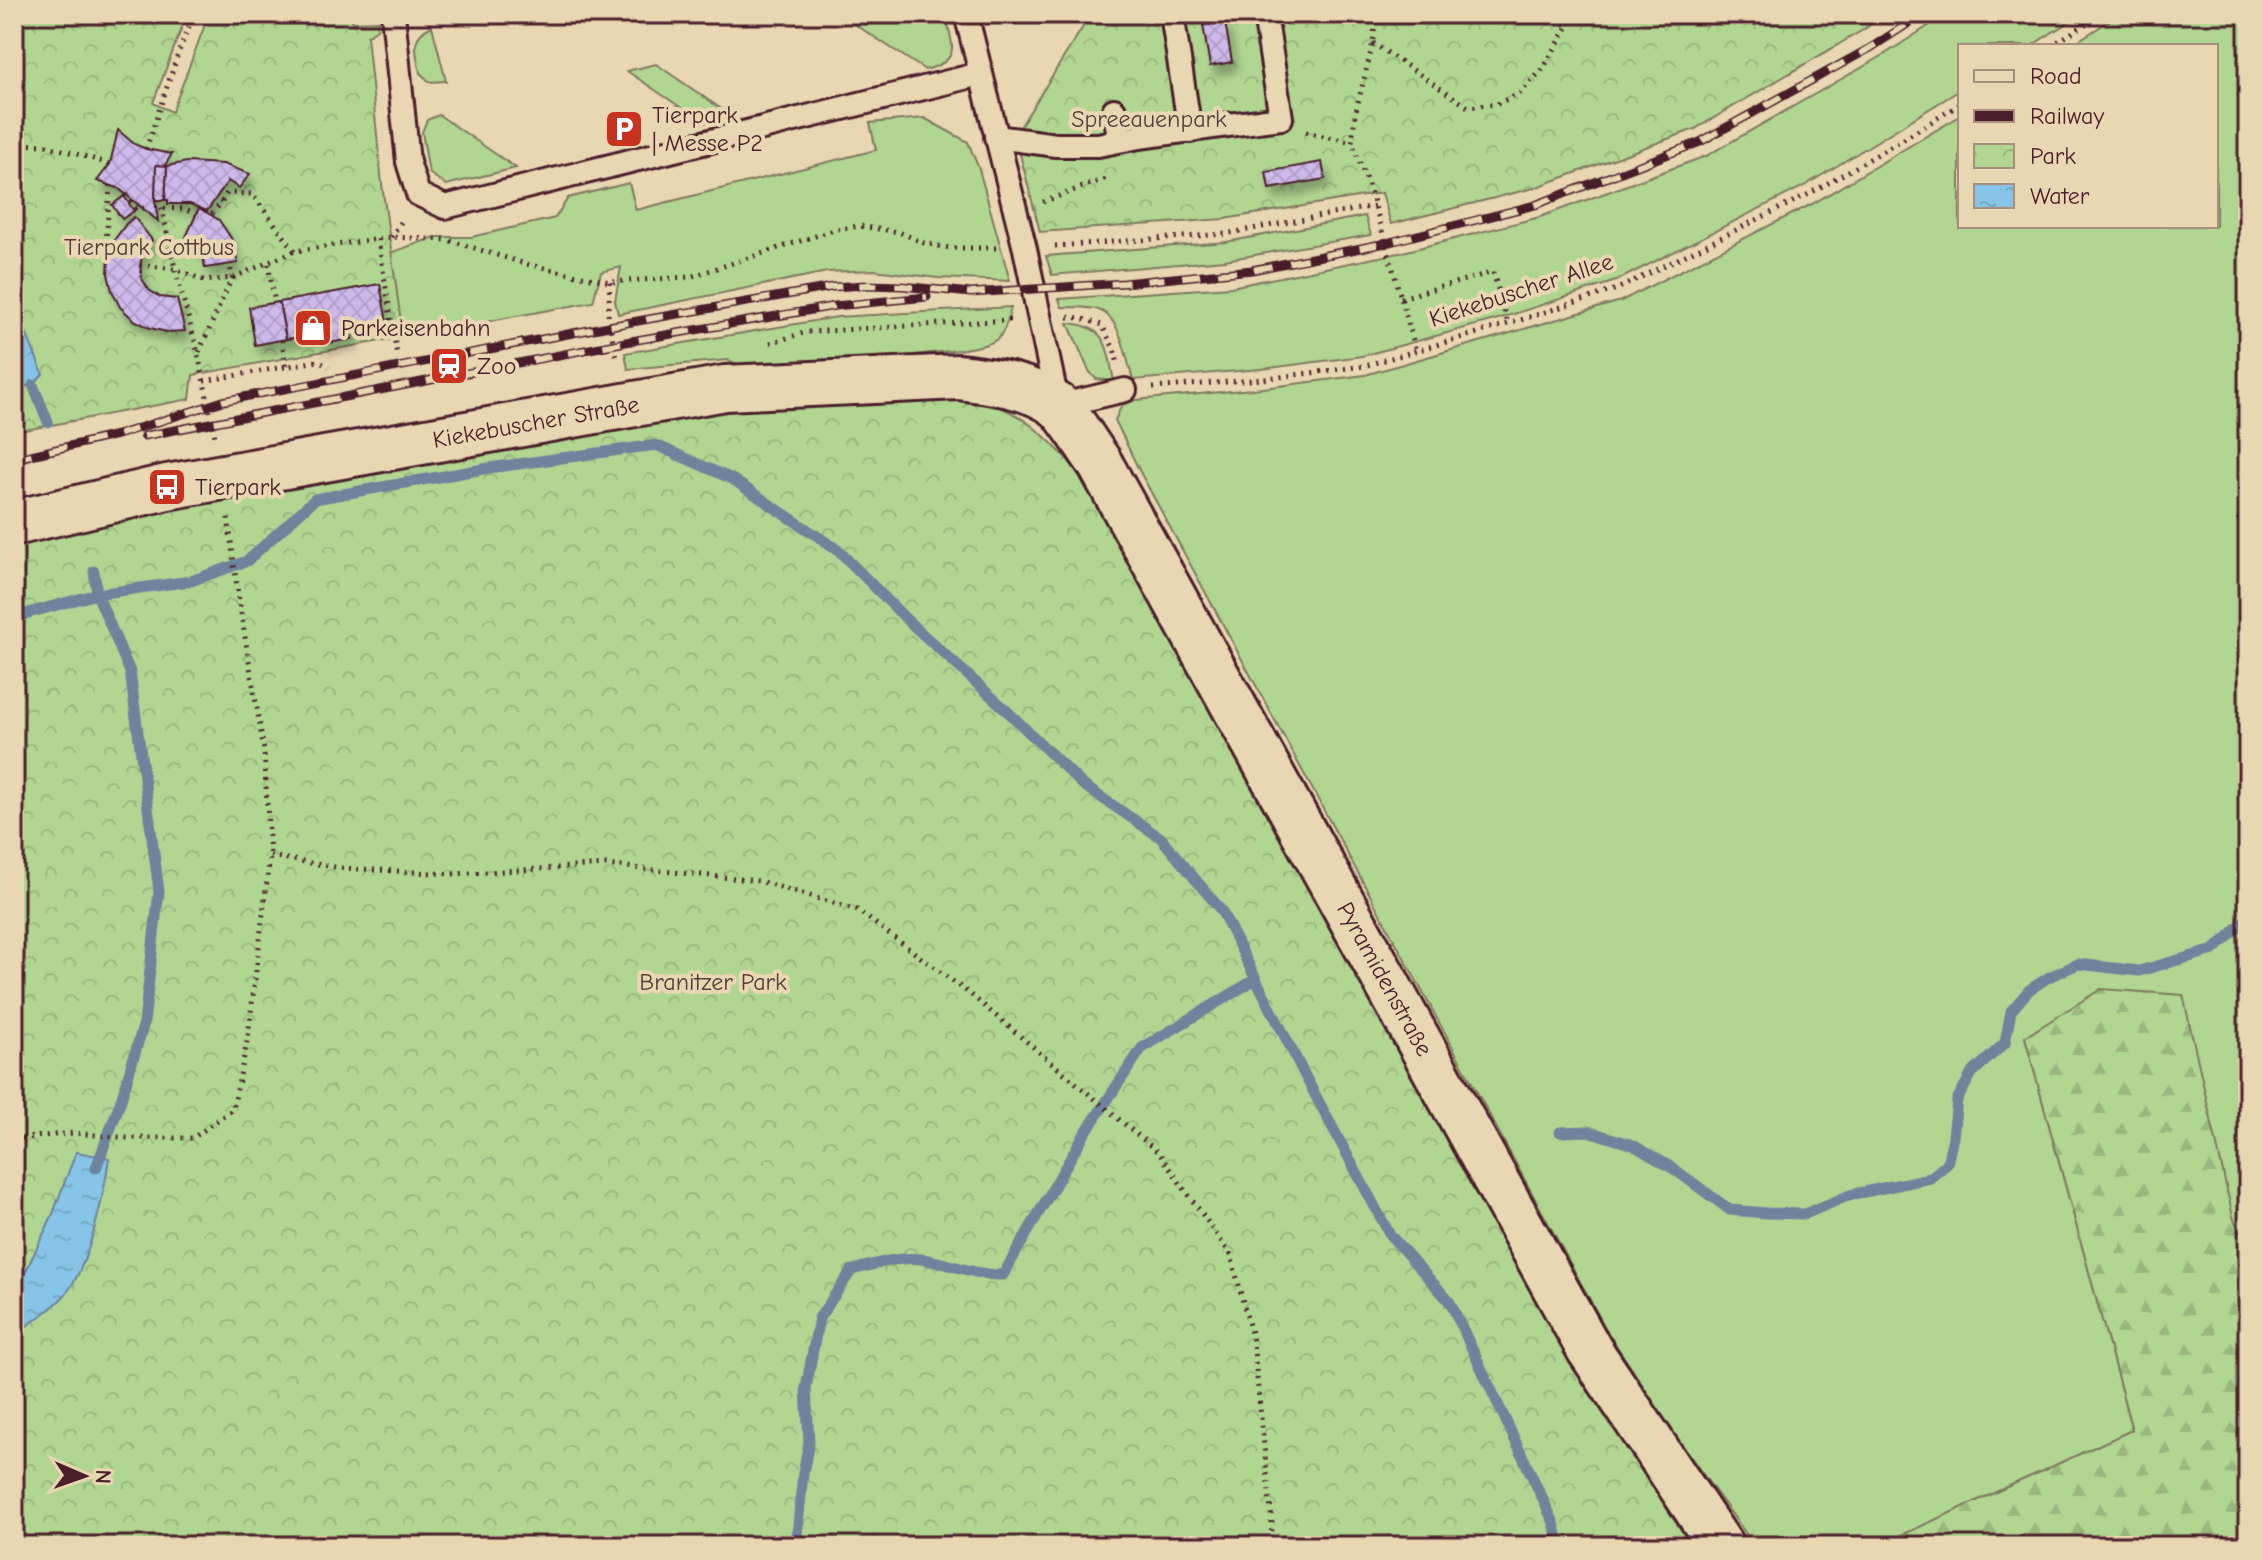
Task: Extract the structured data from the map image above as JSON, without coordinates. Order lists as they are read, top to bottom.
{
  "streets": {
    "street": ["Kiekebuscher Straße", "Pyramidenstraße"],
    "path": ["Kiekebuscher Allee"]
  },
  "crossings": [
    ["Kiekebuscher Straße", "Pyramidenstraße"]
  ],
  "parks": ["Spreeauenpark", "Tierpark Cottbus", "Branitzer Park"],
  "places": {
    "parking": ["Tierpark | Messe P2"],
    "shop": ["Parkeisenbahn"],
    "station": ["Zoo"],
    "bus stop": ["Tierpark"]
  },
  "legend": [
    "Road",
    "Railway",
    "Park",
    "Water"
  ],
  "north": "right"
}
